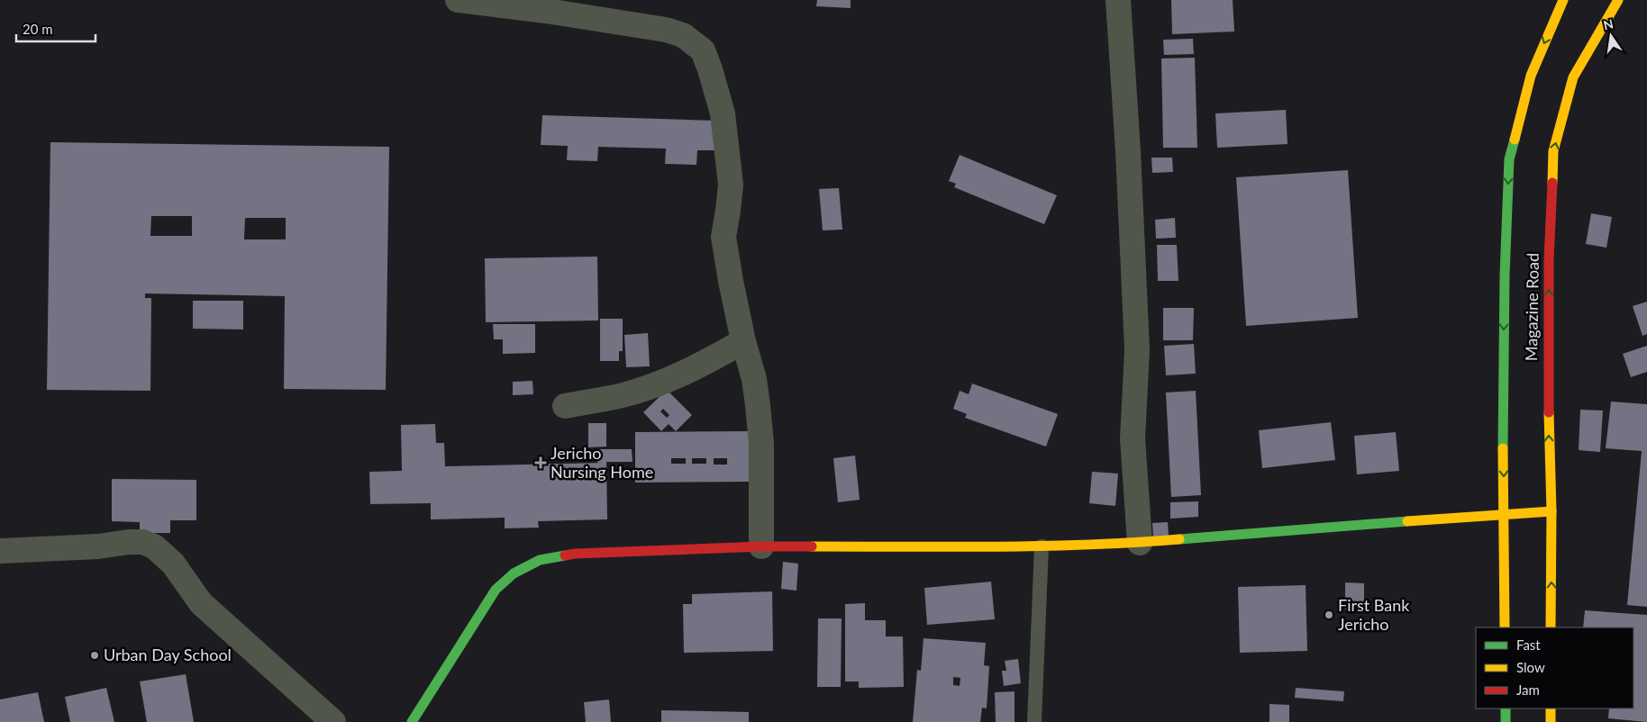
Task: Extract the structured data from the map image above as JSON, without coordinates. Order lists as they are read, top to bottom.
{
  "streets": {
    "main road": ["Magazine Road"]
  },
  "places": {
    "health": ["Jericho Nursing Home"],
    "other": ["First Bank Jericho", "Urban Day School"]
  },
  "legend": ["Fast", "Slow", "Jam"],
  "scale_bar": "20 m",
  "north": "top"
}
